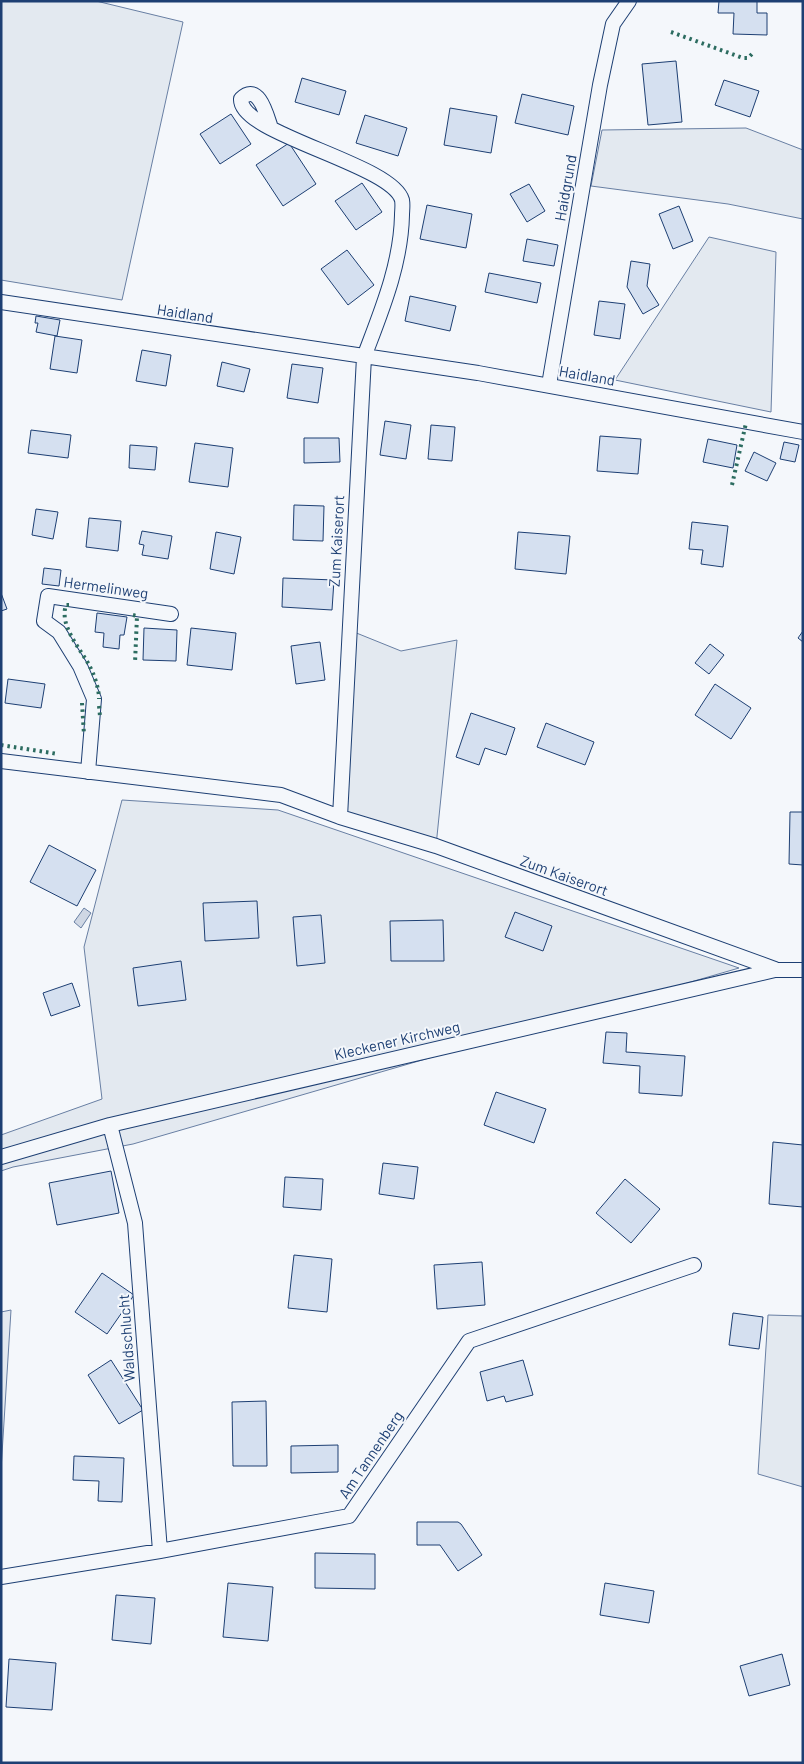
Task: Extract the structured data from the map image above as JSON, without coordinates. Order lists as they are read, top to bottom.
{
  "streets": {
    "street": [
      "Haidgrund",
      "Haidland",
      "Zum Kaiserort",
      "Hermelinweg",
      "Kleckener Kirchweg",
      "Waldschlucht",
      "Am Tannenberg"
    ]
  },
  "crossings": [
    ["Haidgrund", "Haidland"],
    ["Haidland", "Zum Kaiserort"],
    ["Zum Kaiserort", "Hermelinweg"],
    ["Zum Kaiserort", "Kleckener Kirchweg"],
    ["Kleckener Kirchweg", "Waldschlucht"],
    ["Waldschlucht", "Am Tannenberg"]
  ]
}
